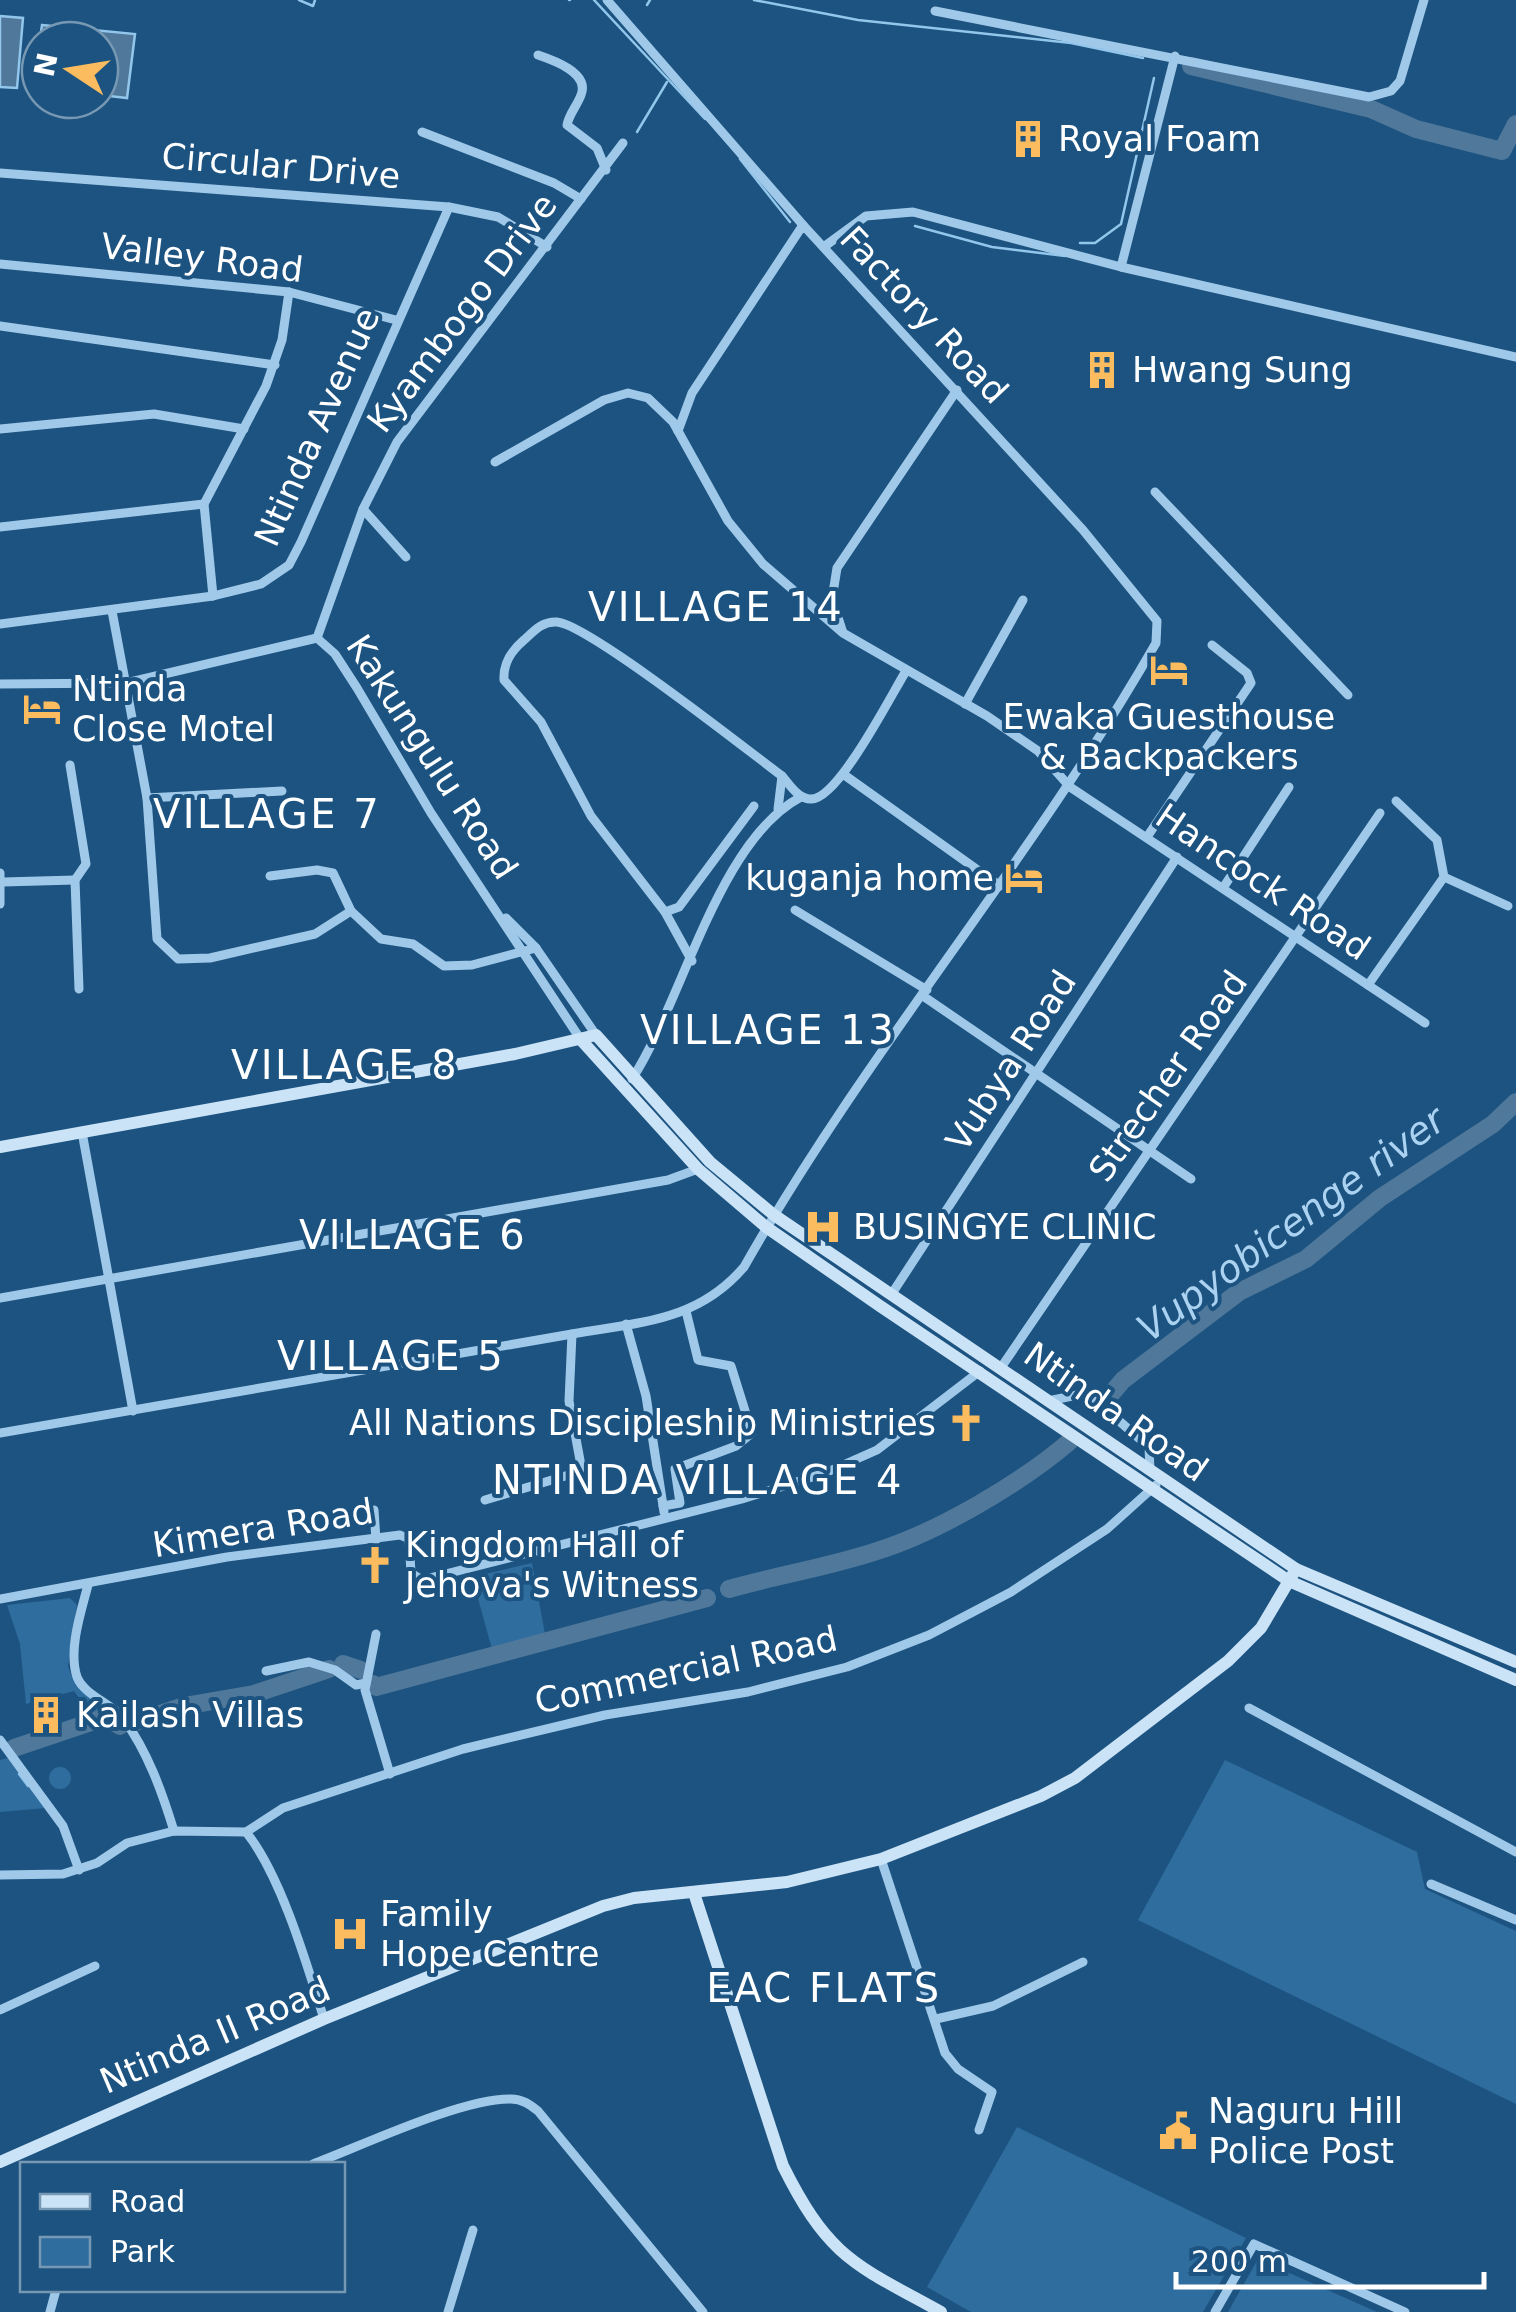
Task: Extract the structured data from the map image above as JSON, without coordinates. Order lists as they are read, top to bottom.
{
  "streets": {
    "main road": ["Kakungulu Road", "Ntinda Road", "Ntinda II Road"],
    "street": [
      "Circular Drive",
      "Valley Road",
      "Kyambogo Drive",
      "Factory Road",
      "Ntinda Avenue",
      "Hancock Road",
      "Vubya Road",
      "Strecher Road",
      "Kimera Road",
      "Commercial Road"
    ]
  },
  "crossings": [
    ["Circular Drive", "Kyambogo Drive"],
    ["Circular Drive", "Ntinda Avenue"],
    ["Valley Road", "Ntinda Avenue"],
    ["Kyambogo Drive", "Kakungulu Road"],
    ["Factory Road", "Hancock Road"],
    ["Kakungulu Road", "Ntinda Road"],
    ["Hancock Road", "Vubya Road"],
    ["Hancock Road", "Strecher Road"],
    ["Vubya Road", "Ntinda Road"],
    ["Strecher Road", "Ntinda Road"],
    ["Strecher Road", "Kimera Road"],
    ["Ntinda Road", "Kimera Road"],
    ["Ntinda Road", "Commercial Road"],
    ["Ntinda Road", "Ntinda II Road"]
  ],
  "districts": [
    "VILLAGE 14",
    "VILLAGE 7",
    "VILLAGE 13",
    "VILLAGE 8",
    "VILLAGE 6",
    "VILLAGE 5",
    "NTINDA VILLAGE 4",
    "EAC FLATS"
  ],
  "water": ["Vupyobicenge river"],
  "places": {
    "building": ["Royal Foam", "Hwang Sung", "Kailash Villas"],
    "hotel": ["Ewaka Guesthouse & Backpackers", "Ntinda Close Motel", "kuganja home"],
    "hospital": ["BUSINGYE CLINIC", "Family Hope Centre"],
    "church": ["All Nations Discipleship Ministries", "Kingdom Hall of Jehova's Witness"],
    "public building": ["Naguru Hill Police Post"]
  },
  "legend": ["Road", "Park"],
  "scale_bar": "200 m",
  "north": "left"
}
